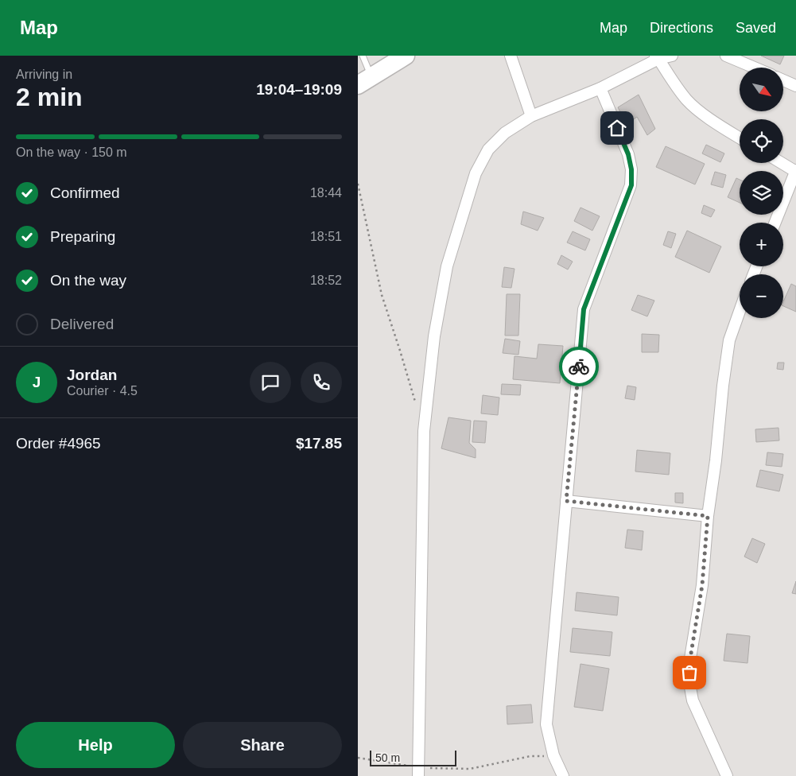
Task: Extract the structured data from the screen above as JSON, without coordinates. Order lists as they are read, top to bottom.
{
  "scale_bar": "50 m",
  "north": "bottom right",
  "page": {
    "header": "Map",
    "nav": ["Map", "Directions", "Saved"],
    "heading": ["2 min", "Arriving in", "19:04–19:09"],
    "panel": [
      "Jordan",
      "Courier · 4.5",
      "Order #4965",
      "$17.85"
    ],
    "map_buttons": ["+", "−"],
    "bar": "On the way · 150 m",
    "list": [
      ["Confirmed", "18:44"],
      ["Preparing", "18:51"],
      ["On the way", "18:52"],
      "Delivered"
    ],
    "round": "J",
    "buttons": ["Help", "Share"],
    "scale": "50 m"
  }
}
